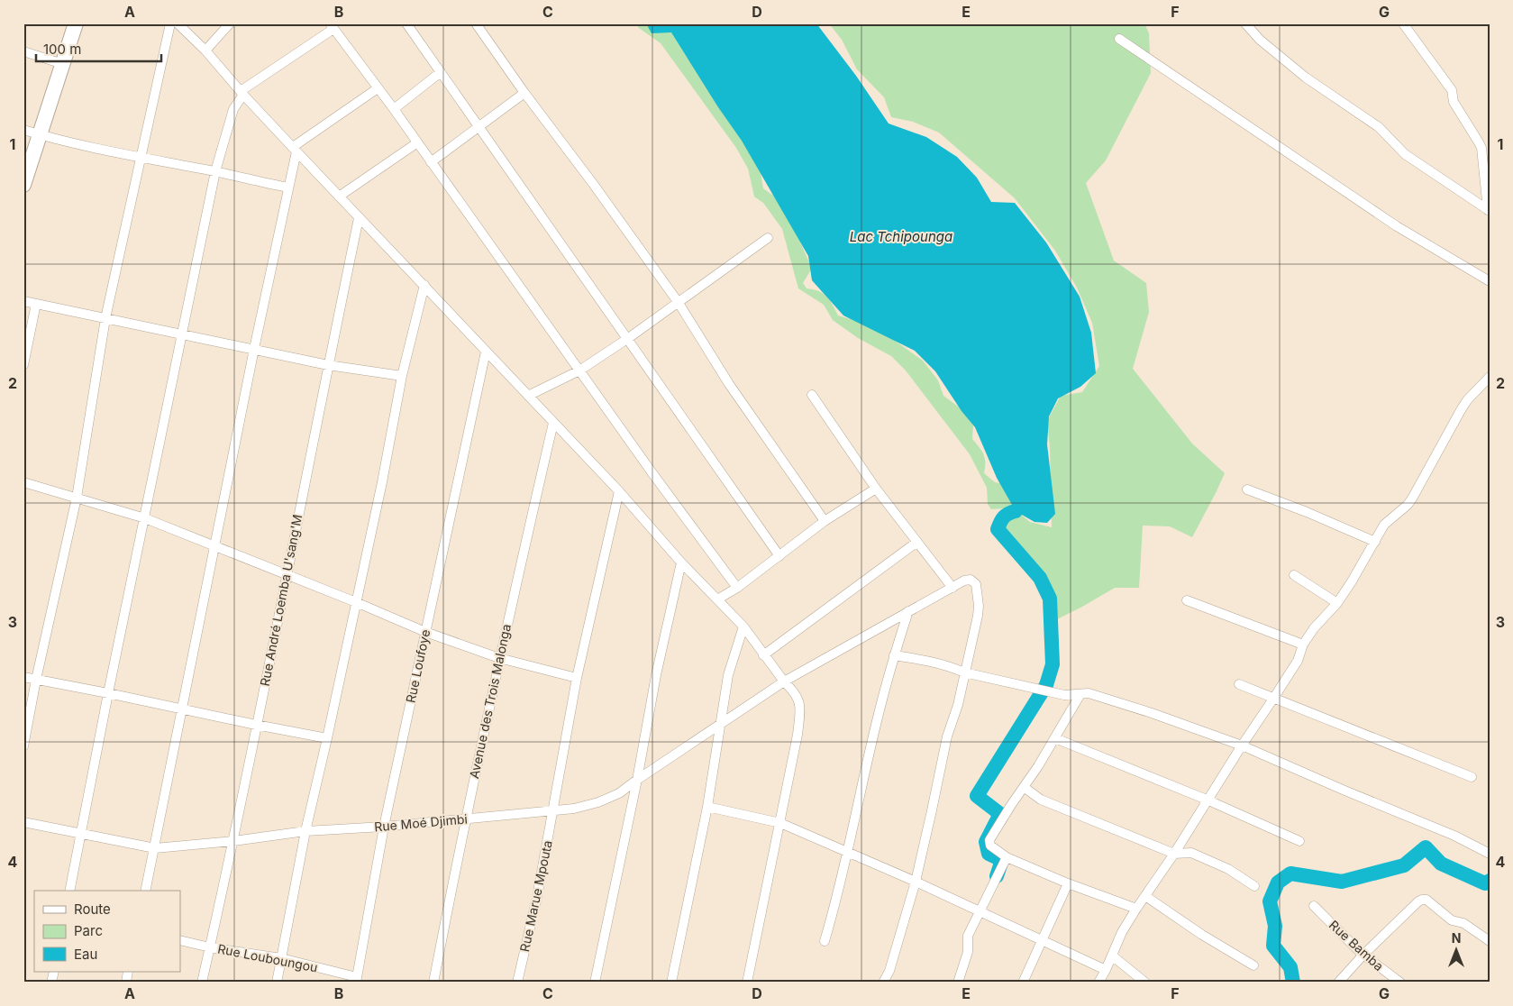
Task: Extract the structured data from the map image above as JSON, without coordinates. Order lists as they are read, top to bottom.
{
  "streets": {
    "street": [
      "Rue André Loemba U'sang'M",
      "Rue Loufoye",
      "Avenue des Trois Malonga",
      "Rue Moé Djimbi",
      "Rue Marue Mpouta",
      "Rue Bamba",
      "Rue Louboungou"
    ]
  },
  "crossings": [
    ["Rue André Loemba U'sang'M", "Rue Moé Djimbi"],
    ["Rue André Loemba U'sang'M", "Rue Louboungou"],
    ["Rue Loufoye", "Rue Moé Djimbi"],
    ["Rue Loufoye", "Rue Louboungou"],
    ["Avenue des Trois Malonga", "Rue Moé Djimbi"],
    ["Rue Moé Djimbi", "Rue Marue Mpouta"]
  ],
  "water": ["Lac Tchipounga"],
  "legend": ["Route", "Parc", "Eau"],
  "scale_bar": "100 m",
  "north": "top",
  "grid": {
    "columns": [
      "A",
      "B",
      "C",
      "D",
      "E",
      "F",
      "G"
    ],
    "rows": [
      "1",
      "2",
      "3",
      "4"
    ]
  }
}
